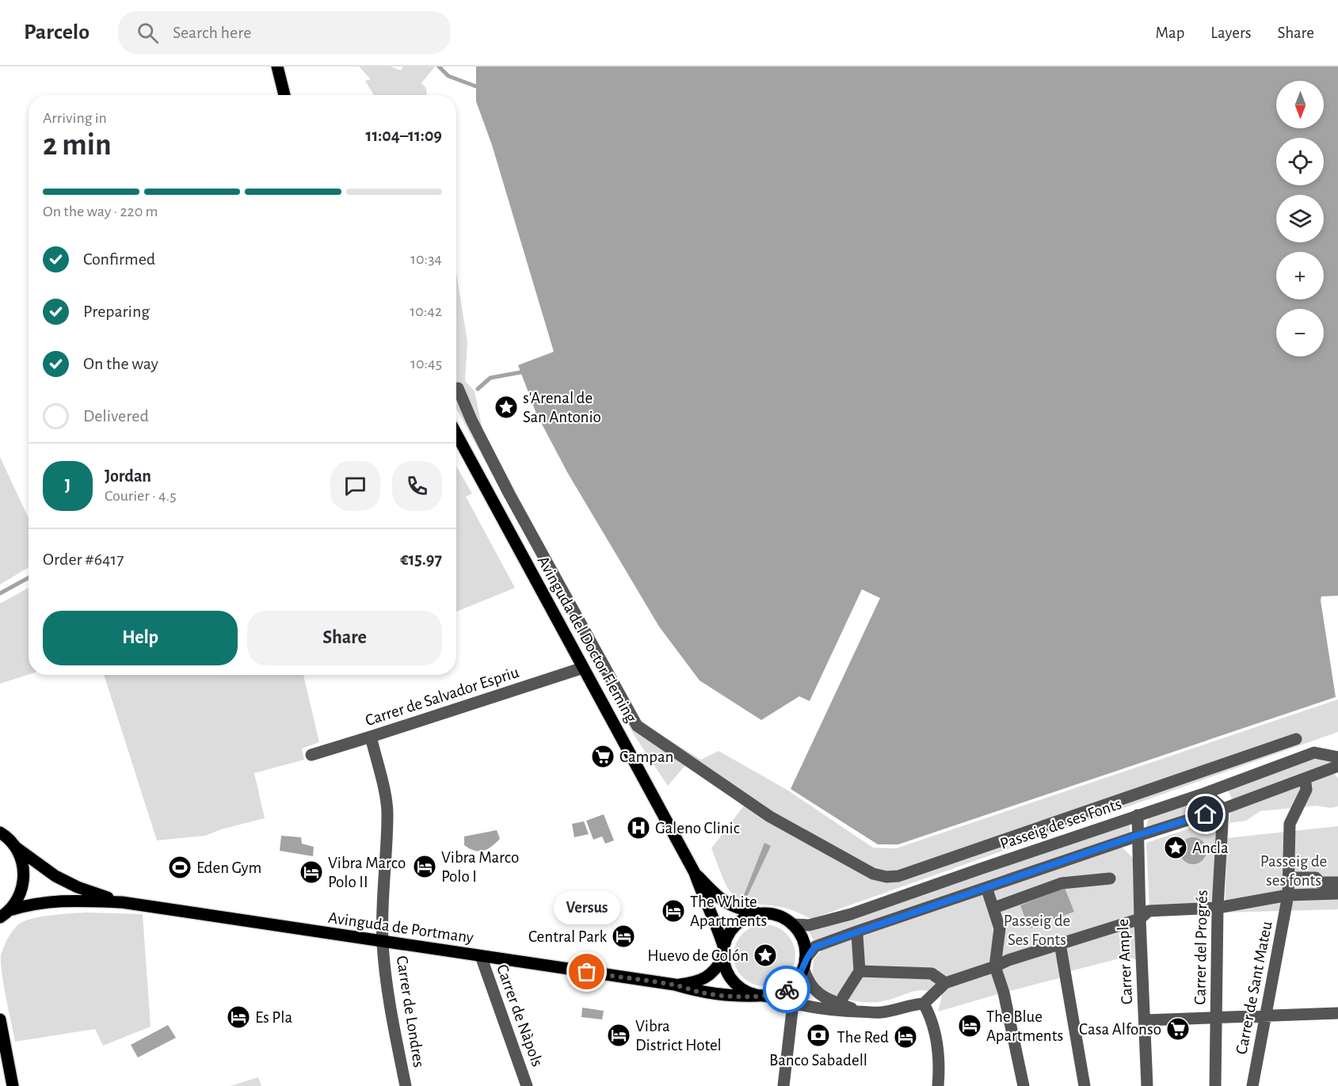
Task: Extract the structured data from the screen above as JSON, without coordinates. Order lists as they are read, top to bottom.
{
  "streets": {
    "main road": ["Avinguda del Doctor Fleming", "Avinguda de Portmany"],
    "street": [
      "Carrer de Salvador Espriu",
      "Passeig de ses Fonts",
      "Carrer del Progrés",
      "Carrer Ample",
      "Carrer de Sant Mateu",
      "Carrer de Londres",
      "Carrer de Nàpols"
    ]
  },
  "crossings": [
    ["Avinguda del Doctor Fleming", "Carrer de Salvador Espriu"],
    ["Avinguda del Doctor Fleming", "Passeig de ses Fonts"],
    ["Avinguda del Doctor Fleming", "Avinguda de Portmany"],
    ["Carrer de Salvador Espriu", "Carrer de Londres"],
    ["Passeig de ses Fonts", "Avinguda de Portmany"],
    ["Passeig de ses Fonts", "Carrer Ample"],
    ["Avinguda de Portmany", "Carrer de Londres"],
    ["Avinguda de Portmany", "Carrer de Nàpols"]
  ],
  "parks": ["Passeig de ses fonts", "Passeig de Ses Fonts"],
  "places": {
    "place": ["s'Arenal de San Antonio", "Ancla", "Huevo de Colón"],
    "supermarket": ["Campan", "Casa Alfonso"],
    "hospital": ["Galeno Clinic"],
    "hotel": [
      "Vibra Marco Polo I",
      "Vibra Marco Polo II",
      "The White Apartments",
      "Central Park",
      "Es Pla",
      "The Blue Apartments",
      "Vibra District Hotel",
      "The Red"
    ],
    "sports": ["Eden Gym"],
    "other": ["Versus"],
    "bank": ["Banco Sabadell"]
  },
  "north": "bottom",
  "page": {
    "header": "Parcelo",
    "search": "Search here",
    "nav": ["Map", "Layers", "Share"],
    "map_buttons": ["+", "−"],
    "heading": ["2 min", "Arriving in", "11:04–11:09"],
    "panel": [
      "Jordan",
      "Courier · 4.5",
      "Order #6417",
      "€15.97"
    ],
    "bar": "On the way · 220 m",
    "list": [
      ["Confirmed", "10:34"],
      ["Preparing", "10:42"],
      ["On the way", "10:45"],
      "Delivered"
    ],
    "round": "J",
    "buttons": ["Help", "Share"],
    "bubble": "Versus"
  }
}
